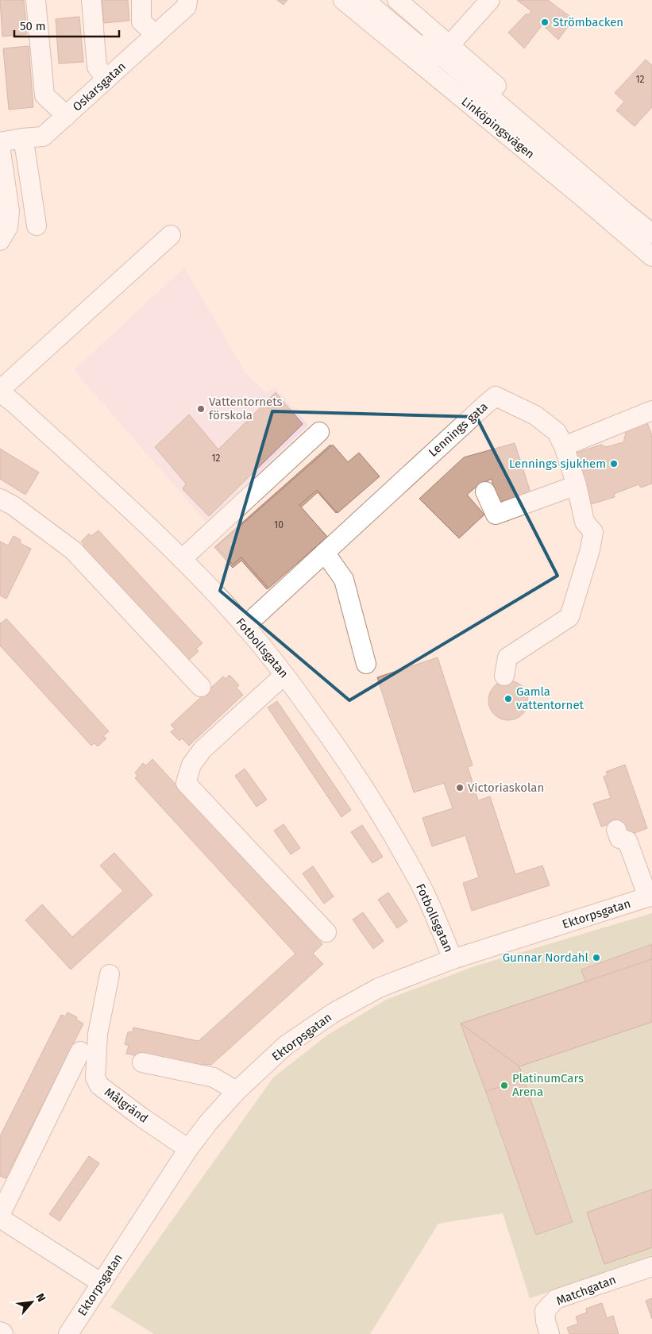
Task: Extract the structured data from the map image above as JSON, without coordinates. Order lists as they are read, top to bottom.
{
  "streets": {
    "street": [
      "Oskarsgatan",
      "Linköpingsvägen",
      "Lennings gata",
      "Fotbollsgatan",
      "Ektorpsgatan",
      "Målgränd",
      "Matchgatan"
    ]
  },
  "crossings": [
    ["Lennings gata", "Fotbollsgatan"],
    ["Fotbollsgatan", "Ektorpsgatan"],
    ["Ektorpsgatan", "Målgränd"]
  ],
  "places": [
    "Strömbacken",
    "Vattentornets förskola",
    "Lennings sjukhem",
    "Gamla vattentornet",
    "Victoriaskolan",
    "Gunnar Nordahl",
    "PlatinumCars Arena"
  ],
  "house_numbers": ["12", "12", "10"],
  "scale_bar": "50 m",
  "north": "top right"
}
